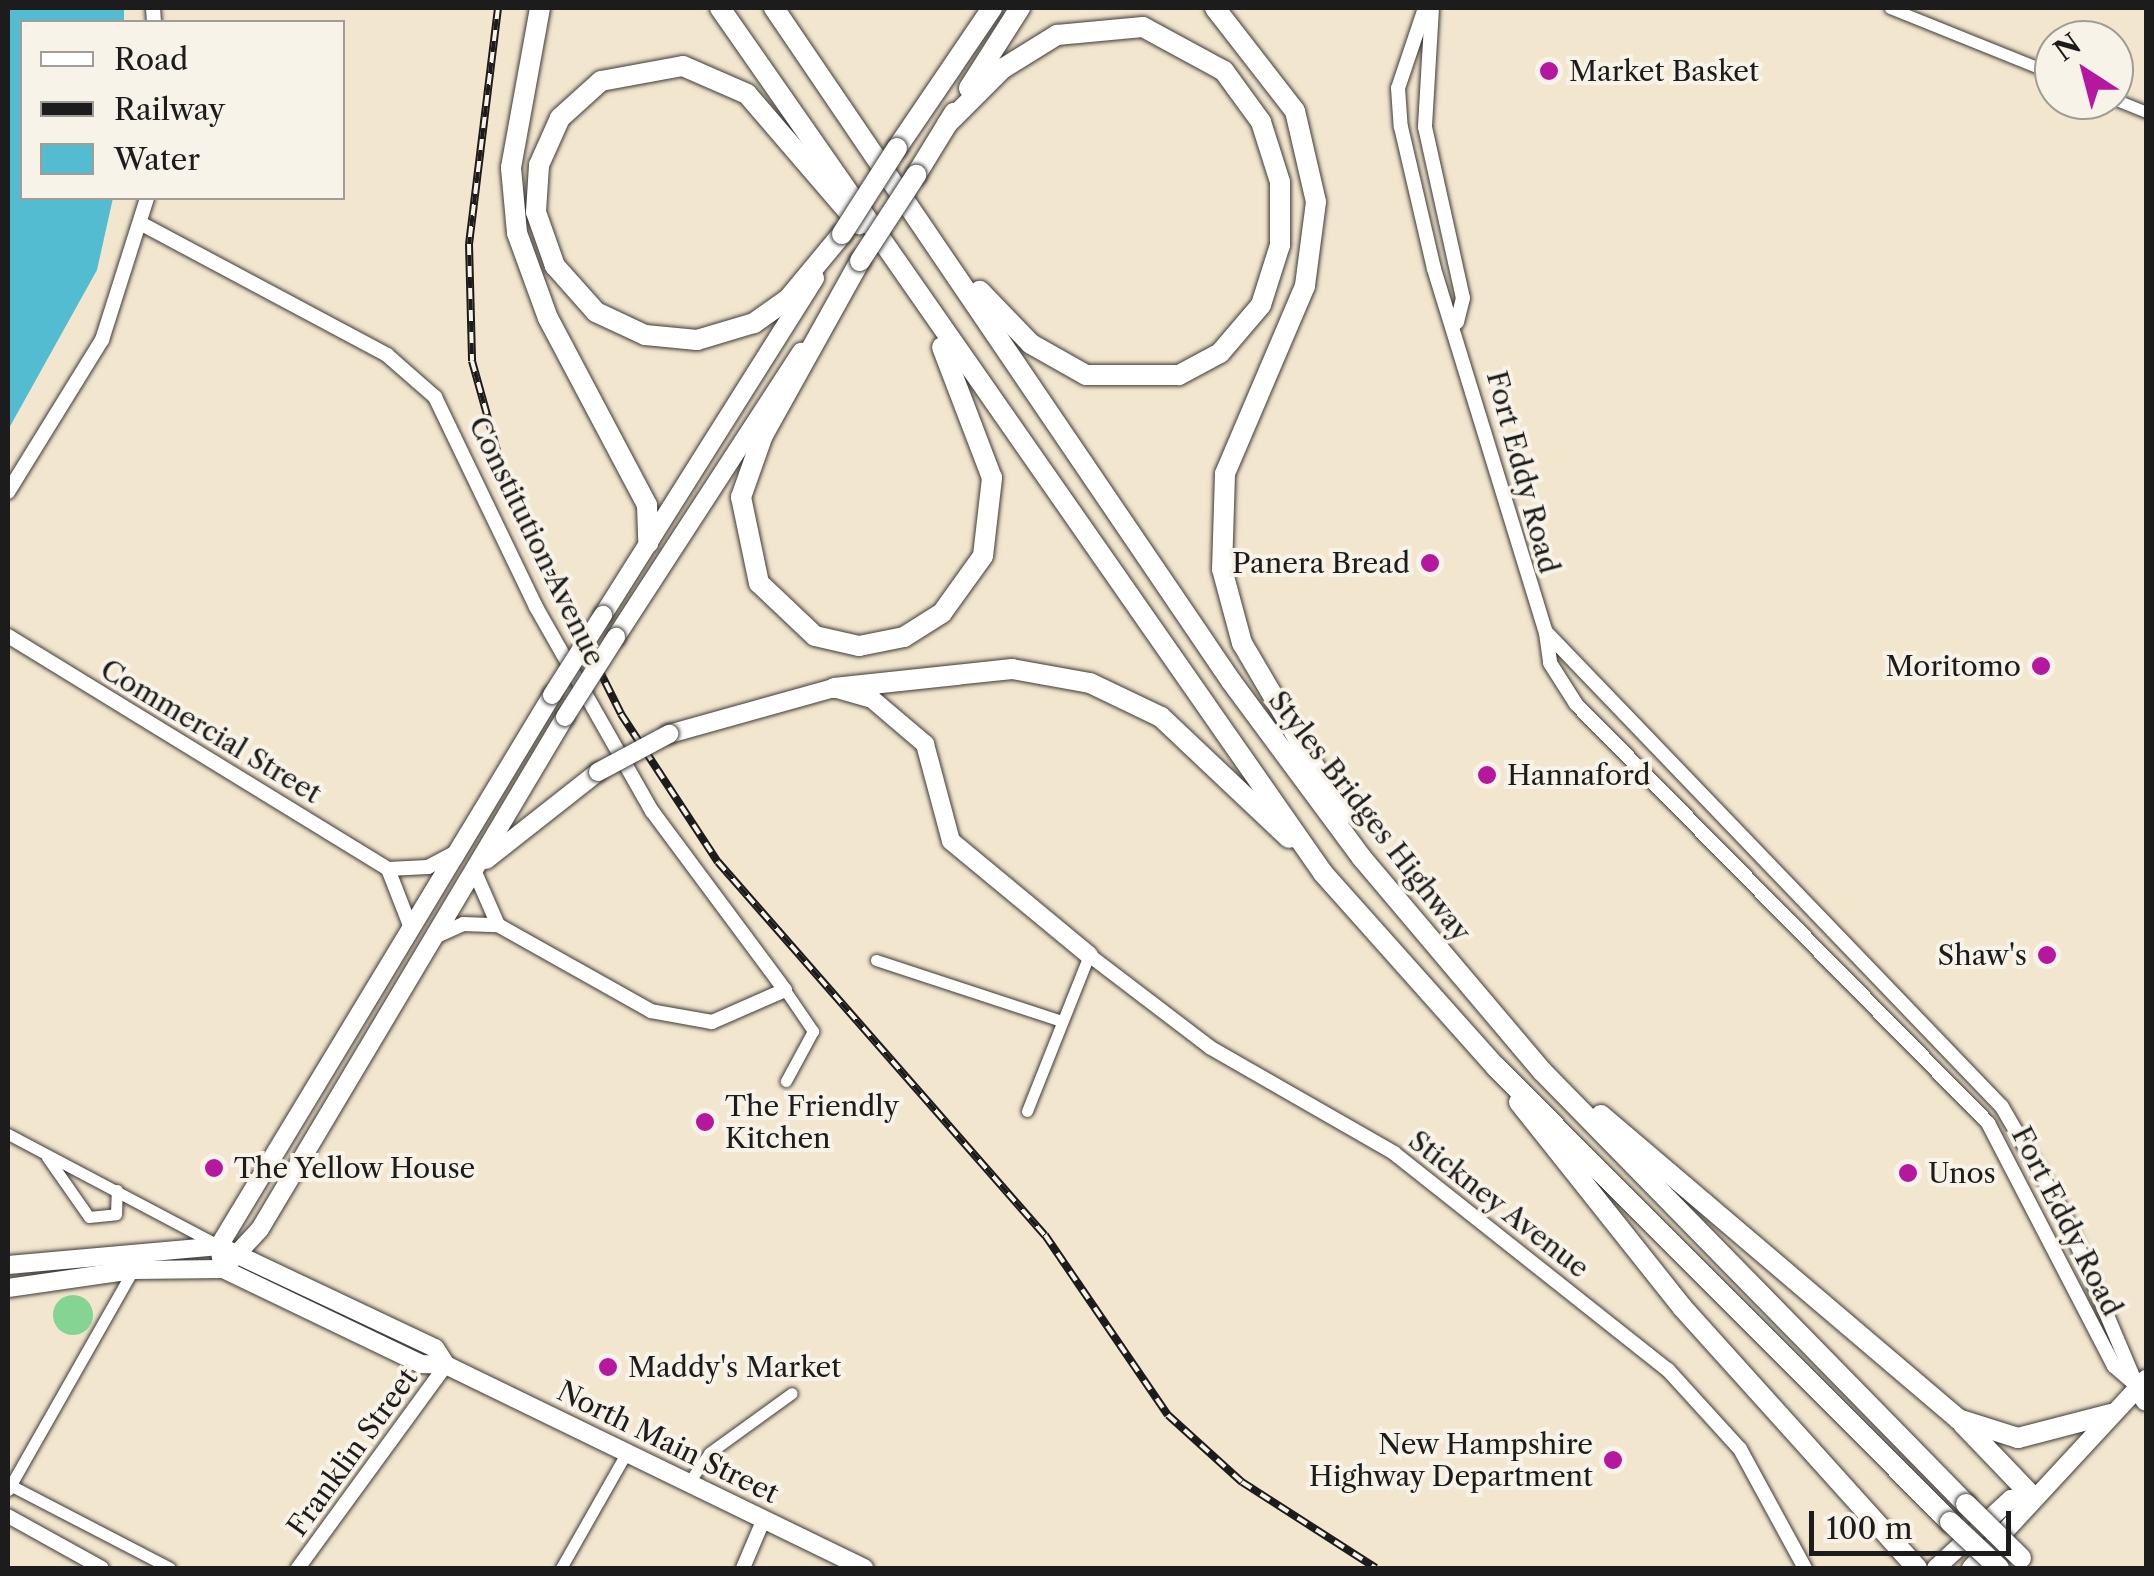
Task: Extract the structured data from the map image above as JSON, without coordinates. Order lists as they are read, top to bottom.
{
  "streets": {
    "highway": ["Styles Bridges Highway"],
    "main road": ["North Main Street"],
    "street": [
      "Fort Eddy Road",
      "Constitution Avenue",
      "Commercial Street",
      "Stickney Avenue",
      "Franklin Street"
    ]
  },
  "crossings": [
    ["North Main Street", "Franklin Street"]
  ],
  "places": [
    "Market Basket",
    "Panera Bread",
    "Moritomo",
    "Hannaford",
    "Shaw's",
    "The Friendly Kitchen",
    "The Yellow House",
    "Unos",
    "Maddy's Market",
    "New Hampshire Highway Department"
  ],
  "legend": ["Road", "Railway", "Water"],
  "scale_bar": "100 m",
  "north": "top left"
}
